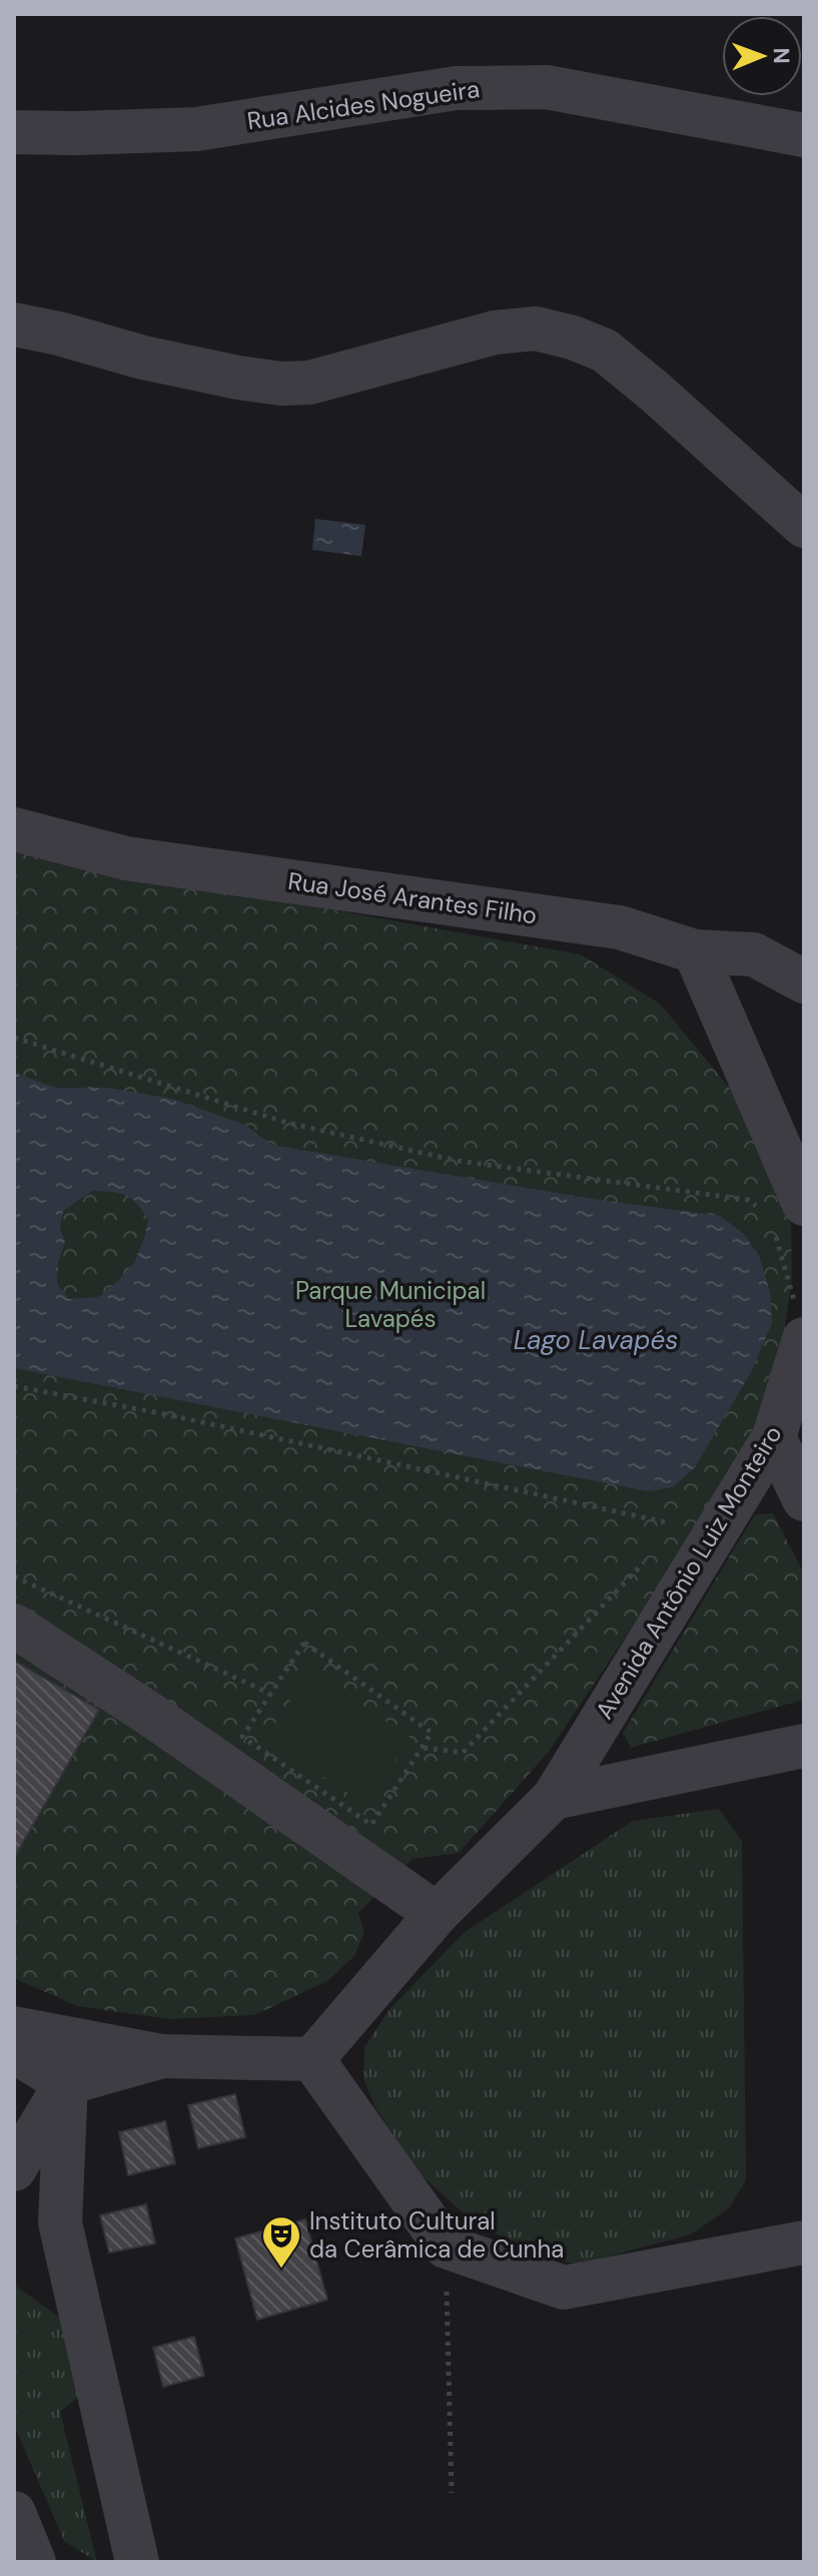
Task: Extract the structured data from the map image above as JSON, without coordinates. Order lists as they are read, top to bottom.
{
  "streets": {
    "street": ["Rua Alcides Nogueira", "Rua José Arantes Filho", "Avenida Antônio Luiz Monteiro"]
  },
  "water": ["Lago Lavapés"],
  "parks": ["Parque Municipal Lavapés"],
  "places": {
    "theatre": ["Instituto Cultural da Cerâmica de Cunha"]
  },
  "north": "right"
}
